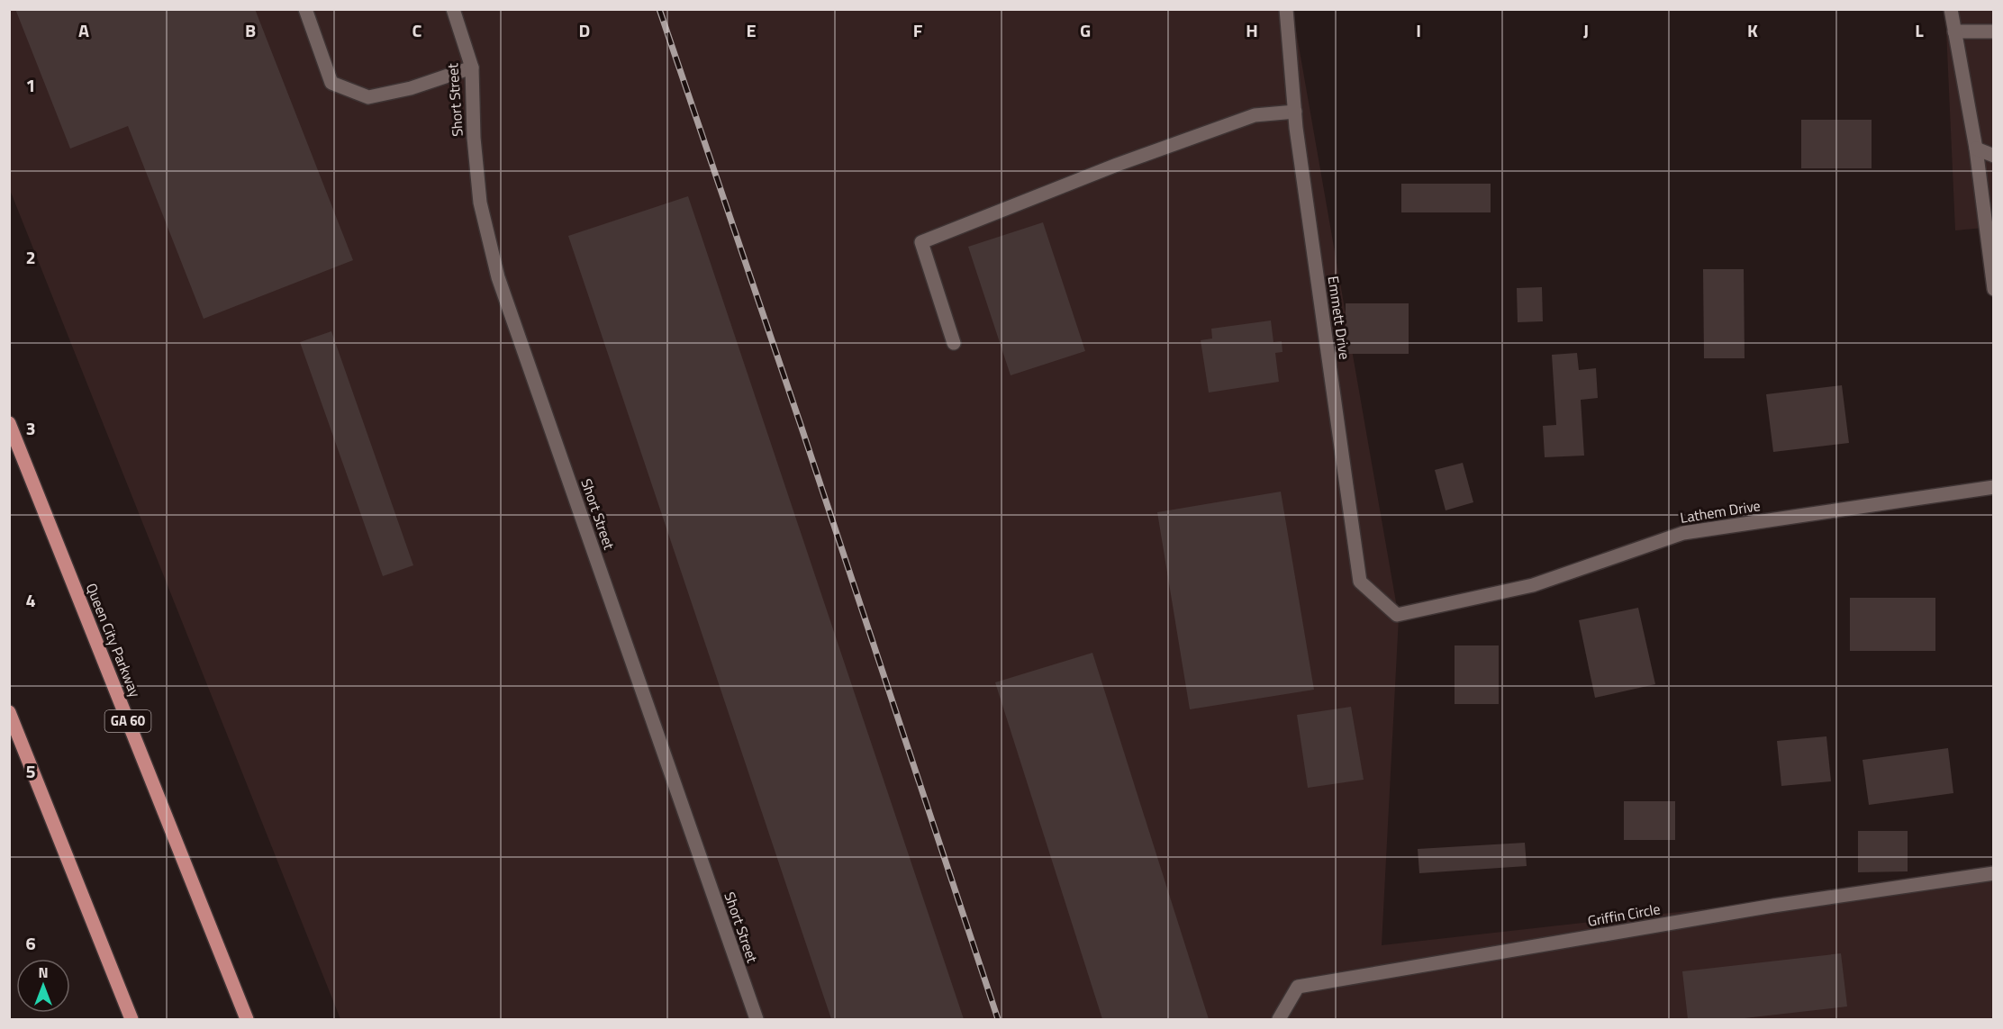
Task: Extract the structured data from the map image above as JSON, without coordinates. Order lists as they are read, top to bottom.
{
  "streets": {
    "main road": ["Queen City Parkway", "GA 60"],
    "street": [
      "Short Street",
      "Emmett Drive",
      "Lathem Drive",
      "Griffin Circle"
    ]
  },
  "crossings": [
    ["Emmett Drive", "Lathem Drive"]
  ],
  "north": "top",
  "grid": {
    "columns": [
      "A",
      "B",
      "C",
      "D",
      "E",
      "F",
      "G",
      "H",
      "I",
      "J",
      "K",
      "L"
    ],
    "rows": [
      "1",
      "2",
      "3",
      "4",
      "5",
      "6"
    ]
  }
}
